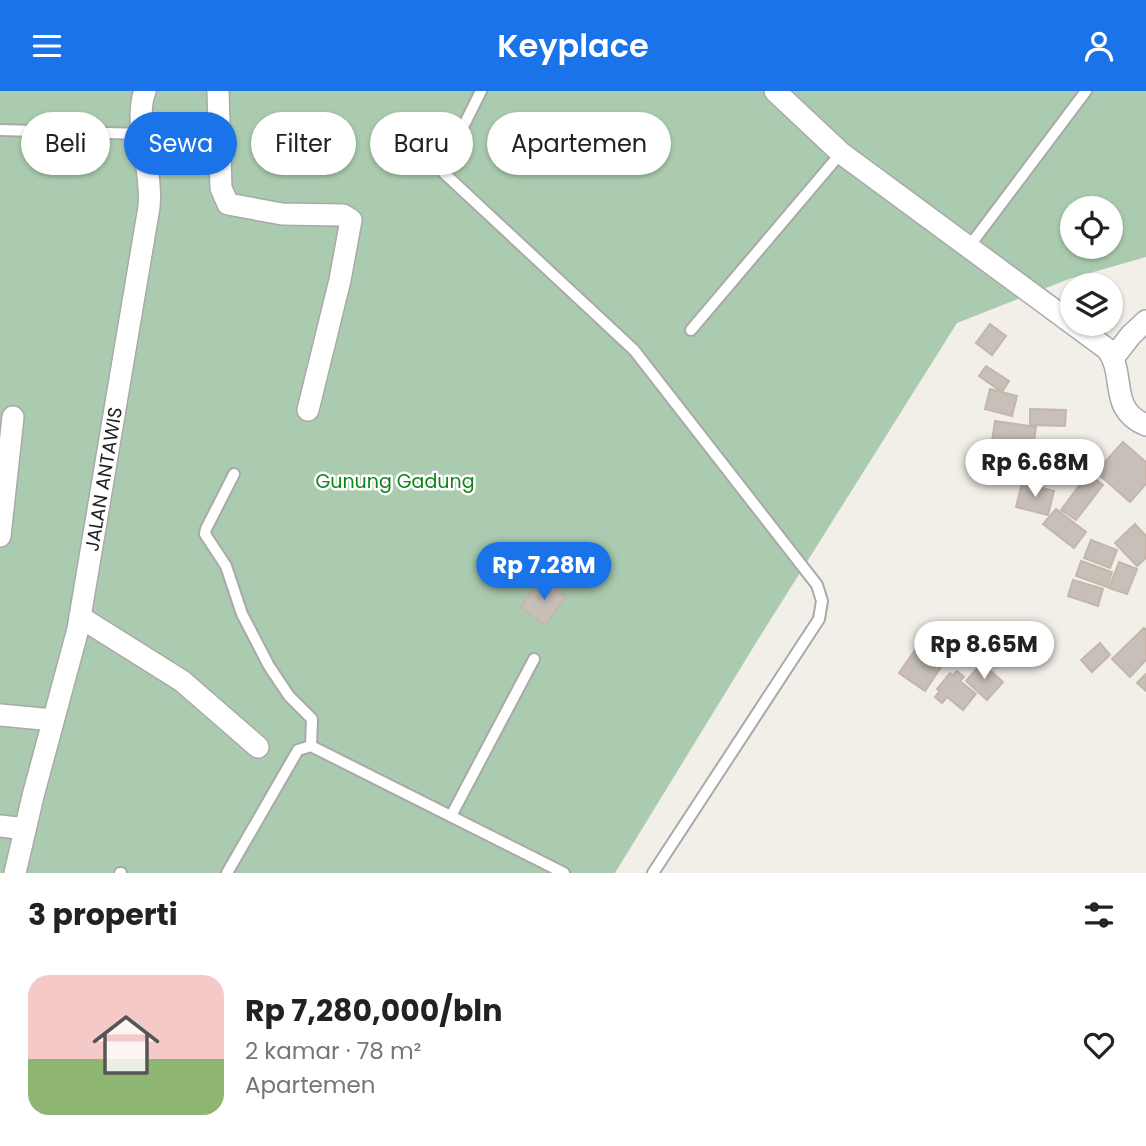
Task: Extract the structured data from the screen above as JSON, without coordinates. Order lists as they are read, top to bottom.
{
  "streets": {
    "street": ["JALAN ANTAWIS"]
  },
  "parks": ["Gunung Gadung"],
  "page": {
    "header": "Keyplace",
    "chip": [
      "Beli",
      "Sewa",
      "Filter",
      "Baru",
      "Apartemen"
    ],
    "price": ["Rp 6.68M", "Rp 7.28M", "Rp 8.65M"],
    "heading": "3 properti",
    "list": [
      {
        "name": "Rp 7,280,000/bln",
        "note": "2 kamar · 78 m² · Apartemen"
      }
    ]
  }
}
